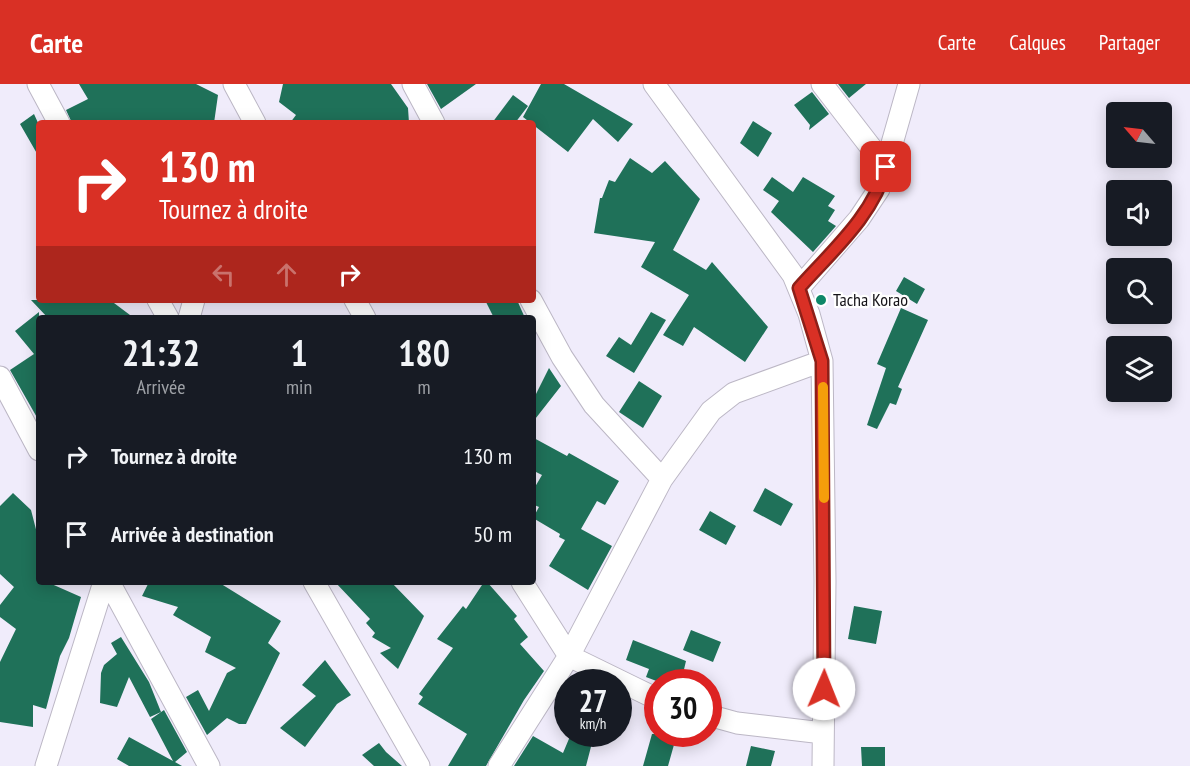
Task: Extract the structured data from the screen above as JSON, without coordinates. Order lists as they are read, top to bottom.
{
  "places": ["Tacha Korao"],
  "north": "top left",
  "page": {
    "header": "Carte",
    "nav": ["Carte", "Calques", "Partager"],
    "turn": ["130 m", "Tournez à droite"],
    "eta": [
      "21:32",
      "Arrivée",
      "1",
      "min",
      "180",
      "m"
    ],
    "list": [
      {
        "name": "Tournez à droite",
        "value": "130 m"
      },
      {
        "name": "Arrivée à destination",
        "value": "50 m"
      }
    ],
    "speed": "27 km/h",
    "limit": "30"
  }
}
